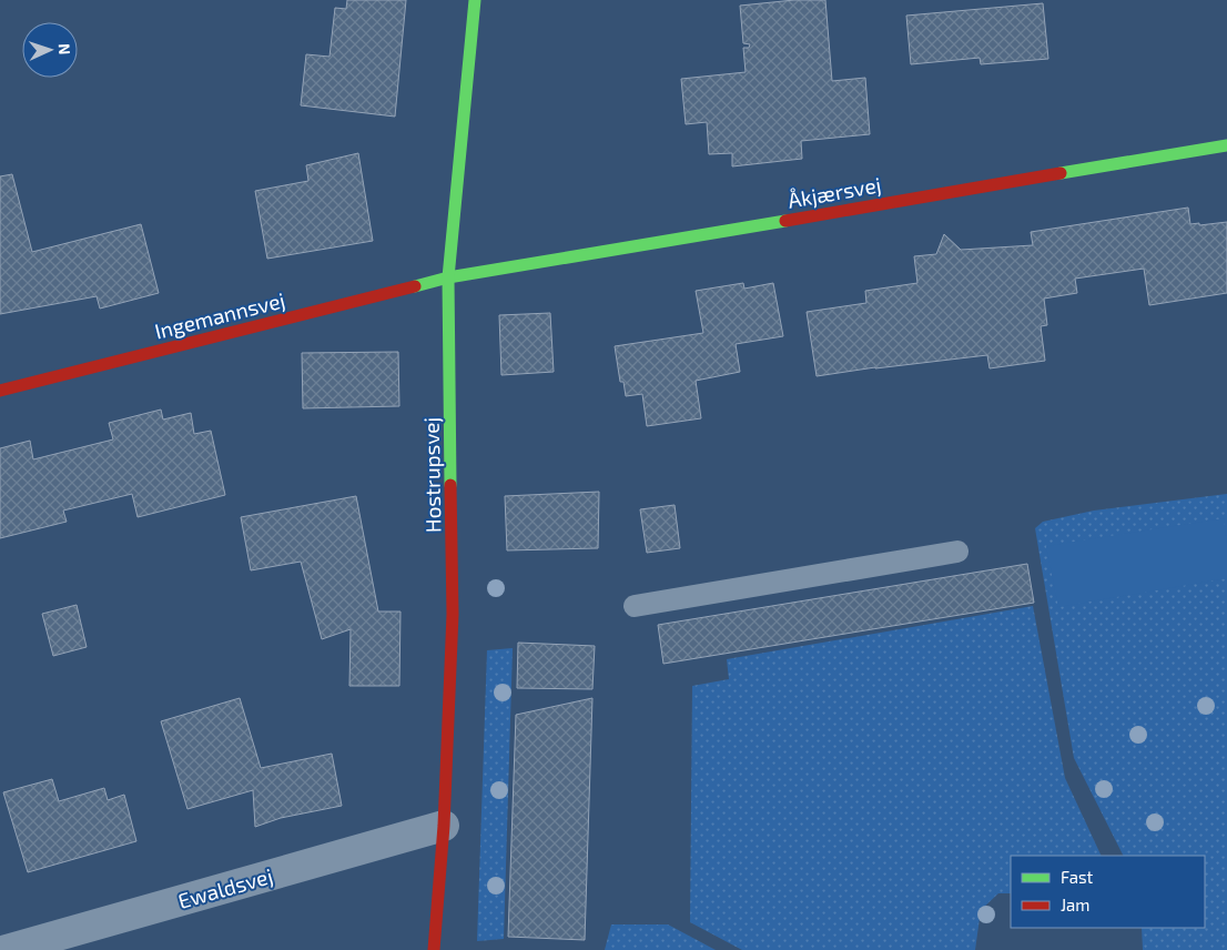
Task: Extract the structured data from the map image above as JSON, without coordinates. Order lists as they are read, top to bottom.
{
  "streets": {
    "street": [
      "Åkjærsvej",
      "Ingemannsvej",
      "Hostrupsvej",
      "Ewaldsvej"
    ]
  },
  "crossings": [
    ["Åkjærsvej", "Ingemannsvej"],
    ["Åkjærsvej", "Hostrupsvej"],
    ["Ingemannsvej", "Hostrupsvej"],
    ["Hostrupsvej", "Ewaldsvej"]
  ],
  "legend": ["Fast", "Jam"],
  "north": "right"
}
